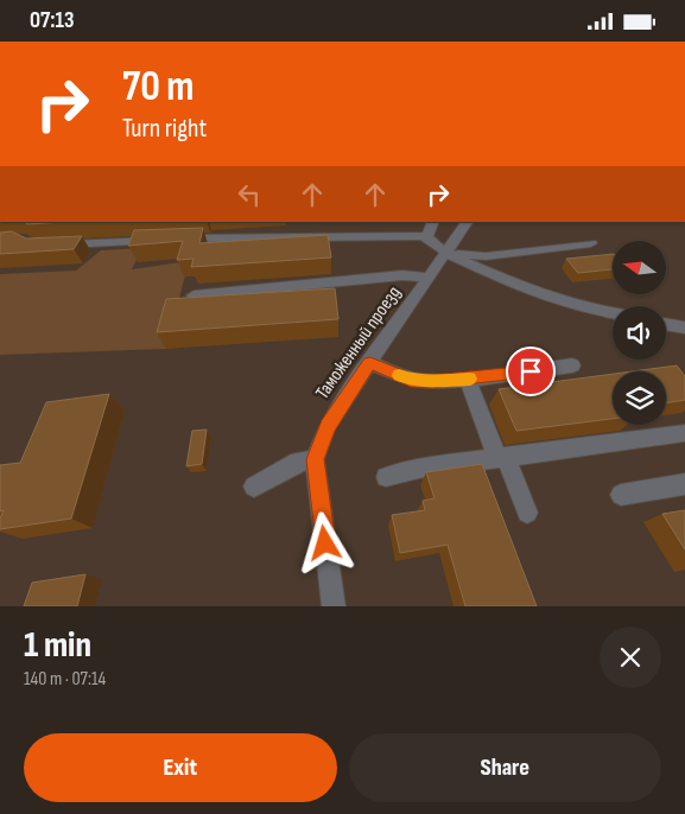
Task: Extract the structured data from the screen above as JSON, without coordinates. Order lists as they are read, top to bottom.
{
  "streets": {
    "street": ["Таможенный проезд"]
  },
  "north": "left",
  "page": {
    "status": "07:13",
    "turn": ["70 m", "Turn right"],
    "heading": ["1 min", "140 m · 07:14"],
    "buttons": ["Exit", "Share"]
  }
}
